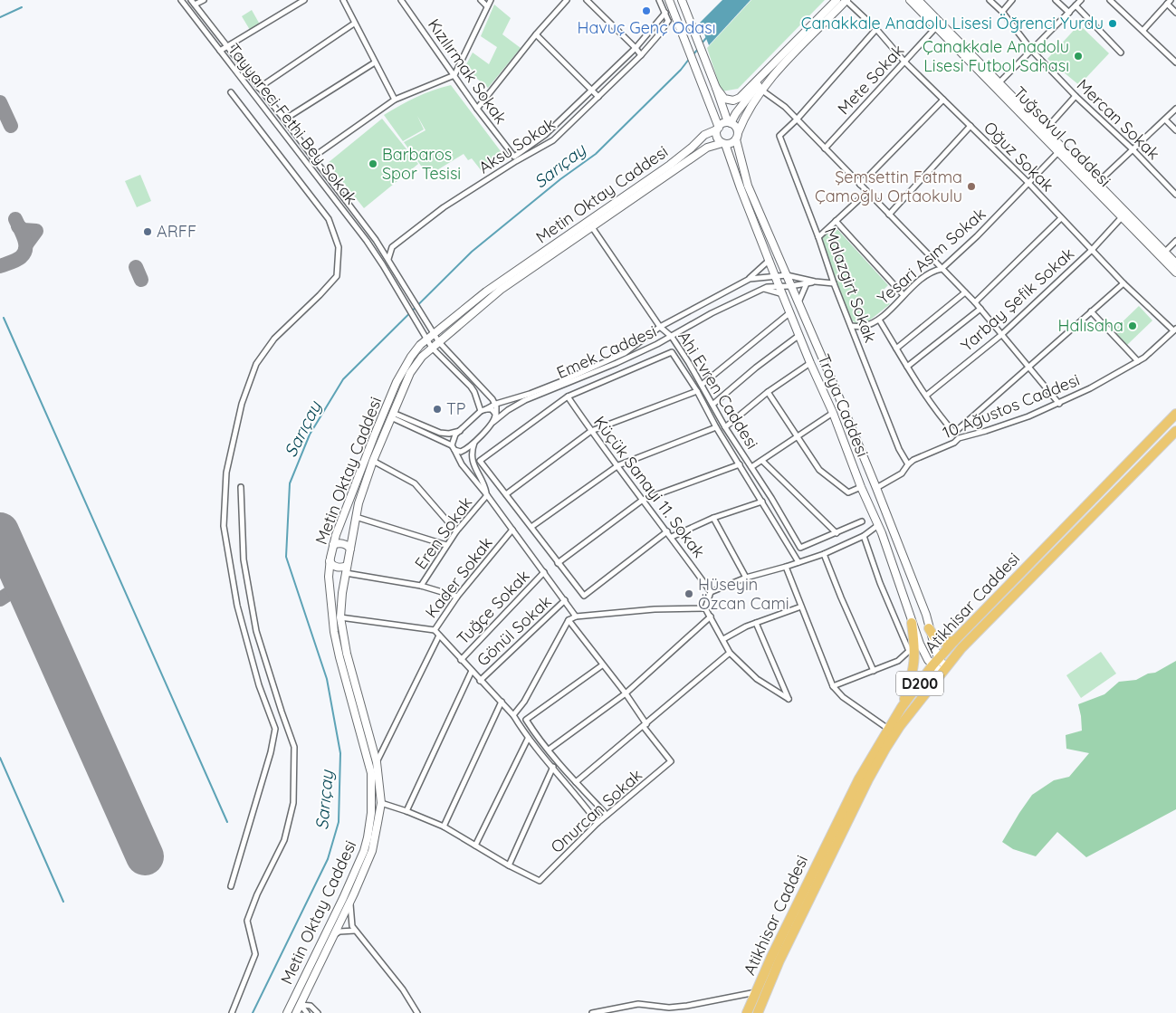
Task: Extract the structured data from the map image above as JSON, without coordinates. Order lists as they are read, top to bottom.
{
  "streets": {
    "highway": ["Atikhisar Caddesi", "D200"],
    "main road": ["Tuğsavul Caddesi", "Metin Oktay Caddesi", "Troya Caddesi"],
    "street": [
      "Kızılırmak Sokak",
      "Mete Sokak",
      "Mercan Sokak",
      "Tayyareci Fethi Bey Sokak",
      "Aksu Sokak",
      "Oğuz Sokak",
      "Yesari Asım Sokak",
      "Malazgirt Sokak",
      "Yarbay Şefik Sokak",
      "Emek Caddesi",
      "Ahi Evren Caddesi",
      "10 Ağustos Caddesi",
      "Küçük Sanayi 11. Sokak",
      "Eren Sokak",
      "Kader Sokak",
      "Tuğçe Sokak",
      "Gönül Sokak",
      "Onurcan Sokak"
    ]
  },
  "crossings": [
    ["Kızılırmak Sokak", "Aksu Sokak"],
    ["Mete Sokak", "Tuğsavul Caddesi"],
    ["Mete Sokak", "Oğuz Sokak"],
    ["Tayyareci Fethi Bey Sokak", "Aksu Sokak"],
    ["Tayyareci Fethi Bey Sokak", "Metin Oktay Caddesi"],
    ["Tayyareci Fethi Bey Sokak", "Emek Caddesi"],
    ["Tuğsavul Caddesi", "Yesari Asım Sokak"],
    ["Tuğsavul Caddesi", "Yarbay Şefik Sokak"],
    ["Oğuz Sokak", "Yesari Asım Sokak"],
    ["Oğuz Sokak", "Yarbay Şefik Sokak"],
    ["Oğuz Sokak", "10 Ağustos Caddesi"],
    ["Metin Oktay Caddesi", "Ahi Evren Caddesi"],
    ["Metin Oktay Caddesi", "Troya Caddesi"],
    ["Metin Oktay Caddesi", "Kader Sokak"],
    ["Yesari Asım Sokak", "Malazgirt Sokak"],
    ["Malazgirt Sokak", "10 Ağustos Caddesi"],
    ["Emek Caddesi", "Ahi Evren Caddesi"],
    ["Emek Caddesi", "Troya Caddesi"],
    ["Troya Caddesi", "10 Ağustos Caddesi"],
    ["Troya Caddesi", "Atikhisar Caddesi"]
  ],
  "water": ["Sarıçay"],
  "places": [
    "Havuç Genç Odası",
    "Çanakkale Anadolu Lisesi Öğrenci Yurdu",
    "Çanakkale Anadolu Lisesi Futbol Sahası",
    "Barbaros Spor Tesisi",
    "Şemsettin Fatma Çamoğlu Ortaokulu",
    "ARFF",
    "Halısaha",
    "TP",
    "Hüseyin Özcan Cami"
  ]
}
